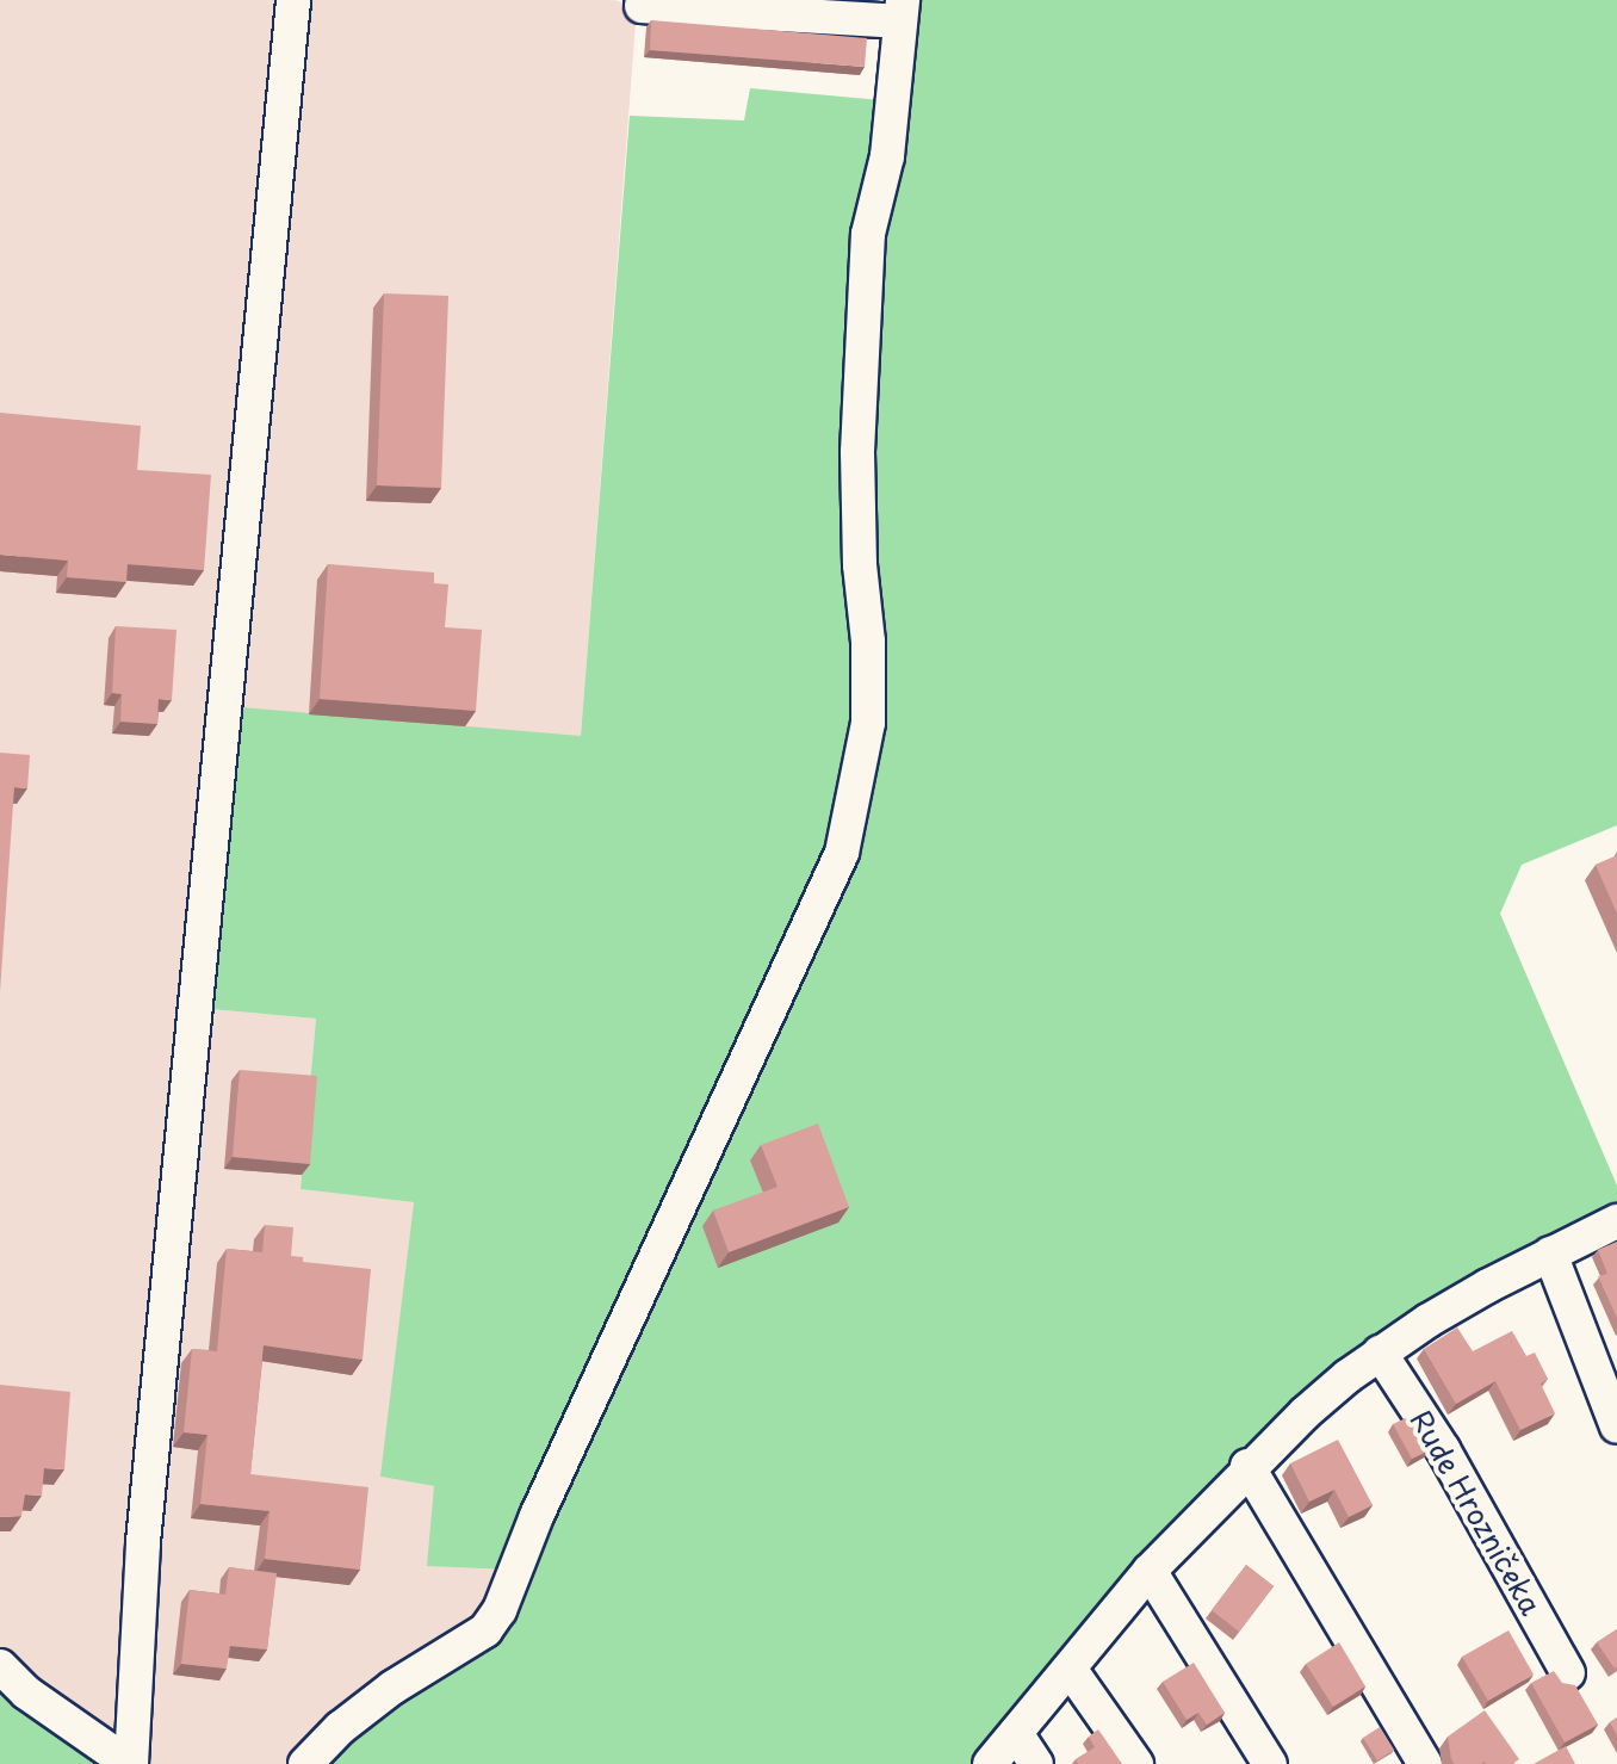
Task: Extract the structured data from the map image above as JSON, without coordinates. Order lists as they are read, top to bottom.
{
  "streets": {
    "street": ["Rude Hrozničeka"]
  }
}
